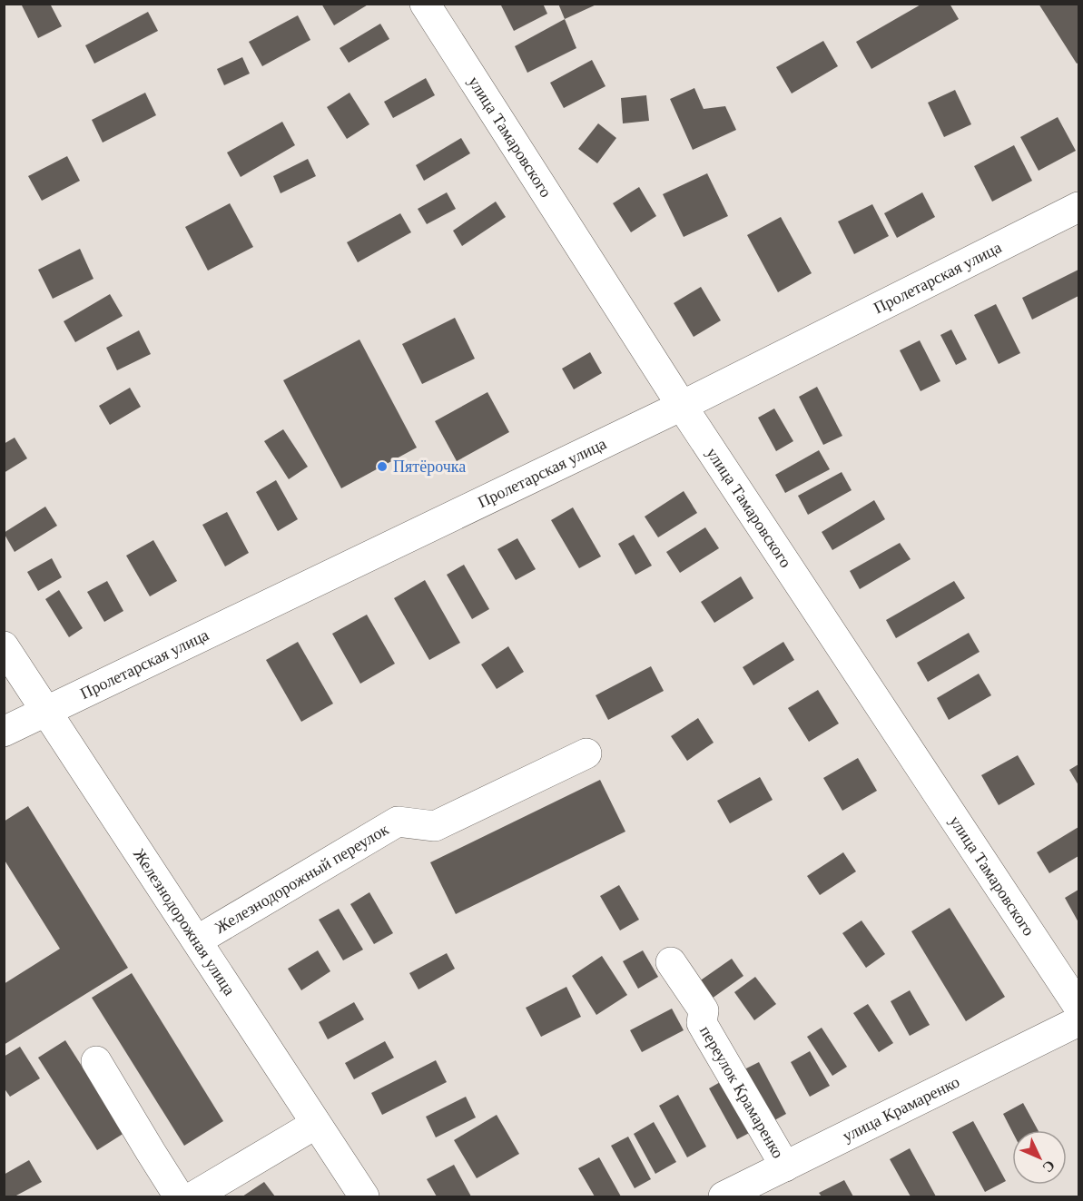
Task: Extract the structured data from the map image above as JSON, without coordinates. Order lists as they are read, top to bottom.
{
  "streets": {
    "street": [
      "улица Тамаровского",
      "Пролетарская улица",
      "Железнодорожный переулок",
      "Железнодорожная улица",
      "переулок Крамаренко",
      "улица Крамаренко"
    ]
  },
  "crossings": [
    ["улица Тамаровского", "Пролетарская улица"],
    ["Пролетарская улица", "Железнодорожная улица"],
    ["Железнодорожный переулок", "Железнодорожная улица"],
    ["переулок Крамаренко", "улица Крамаренко"]
  ],
  "places": ["Пятёрочка"],
  "north": "bottom right"
}
